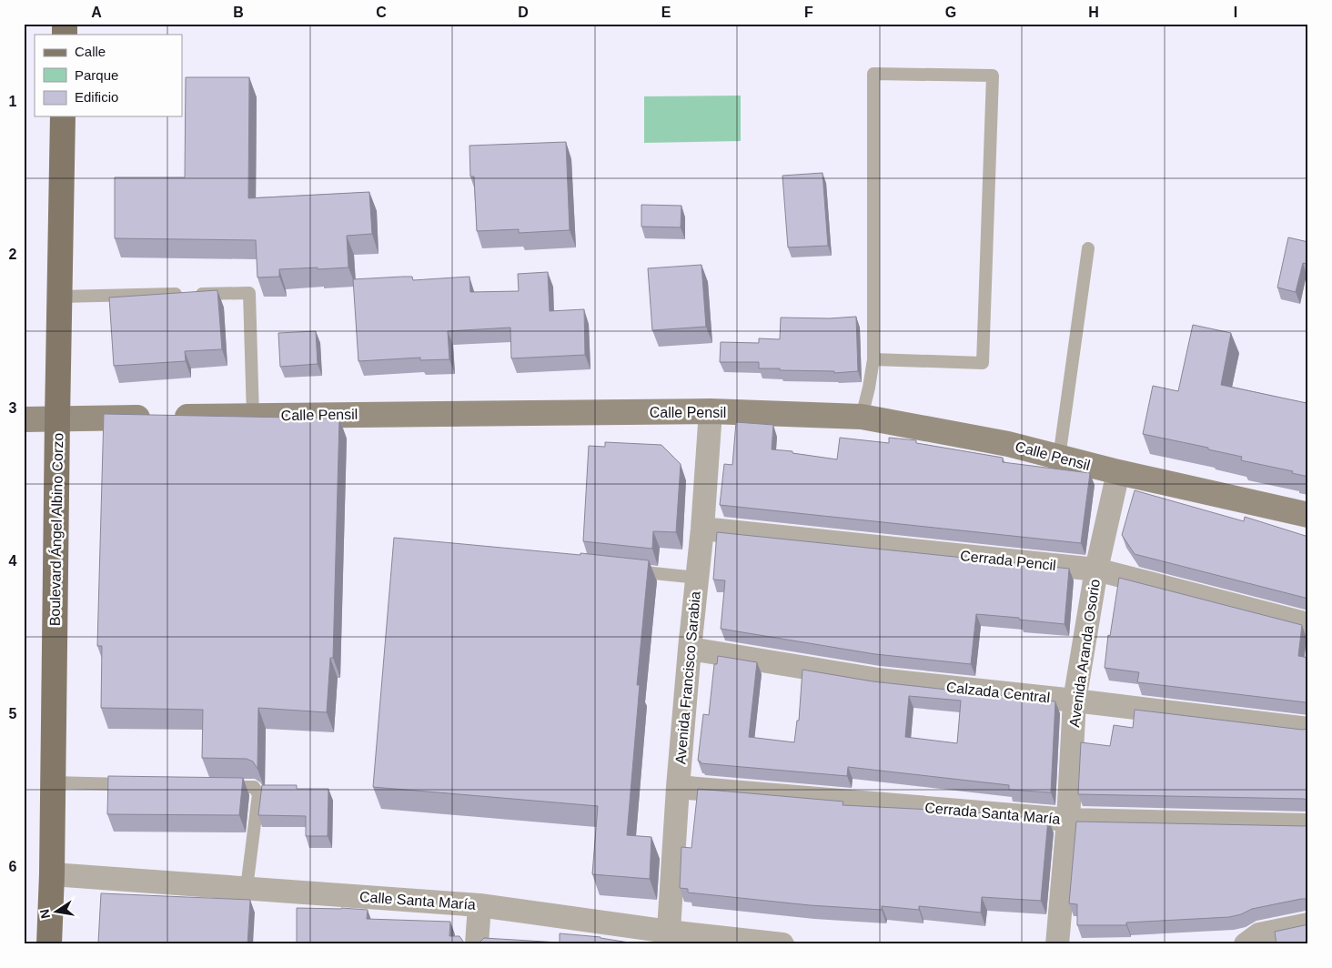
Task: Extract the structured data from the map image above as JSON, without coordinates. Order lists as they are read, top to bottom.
{
  "streets": {
    "main road": ["Calle Pensil", "Boulevard Ángel Albino Corzo"],
    "street": [
      "Cerrada Pencil",
      "Avenida Aranda Osorio",
      "Avenida Francisco Sarabia",
      "Calzada Central",
      "Cerrada Santa María",
      "Calle Santa María"
    ]
  },
  "crossings": [
    ["Calle Pensil", "Boulevard Ángel Albino Corzo"],
    ["Calle Pensil", "Avenida Aranda Osorio"],
    ["Calle Pensil", "Avenida Francisco Sarabia"],
    ["Boulevard Ángel Albino Corzo", "Calle Santa María"],
    ["Cerrada Pencil", "Avenida Aranda Osorio"],
    ["Cerrada Pencil", "Avenida Francisco Sarabia"],
    ["Avenida Aranda Osorio", "Calzada Central"],
    ["Avenida Aranda Osorio", "Cerrada Santa María"],
    ["Avenida Francisco Sarabia", "Calzada Central"],
    ["Avenida Francisco Sarabia", "Cerrada Santa María"],
    ["Avenida Francisco Sarabia", "Calle Santa María"]
  ],
  "legend": ["Calle", "Parque", "Edificio"],
  "north": "left",
  "grid": {
    "columns": [
      "A",
      "B",
      "C",
      "D",
      "E",
      "F",
      "G",
      "H",
      "I"
    ],
    "rows": [
      "1",
      "2",
      "3",
      "4",
      "5",
      "6"
    ]
  }
}
